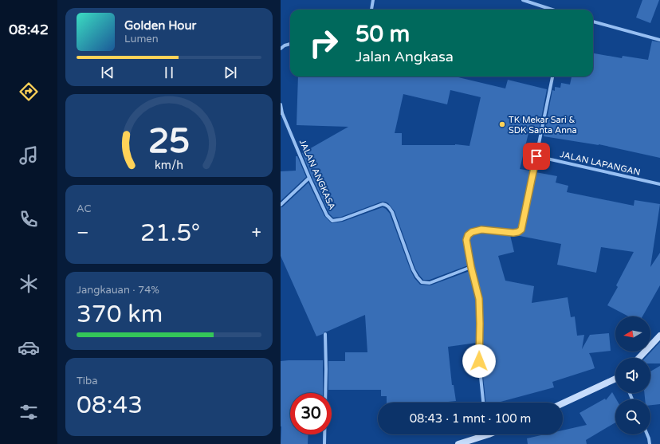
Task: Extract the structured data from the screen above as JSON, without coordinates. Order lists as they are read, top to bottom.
{
  "streets": {
    "street": ["JALAN LAPANGAN", "JALAN ANGKASA"]
  },
  "places": ["TK Mekar Sari & SDK Santa Anna"],
  "north": "left",
  "page": {
    "tabs": "08:42",
    "turn": ["50 m", "Jalan Angkasa"],
    "song": ["Golden Hour", "Lumen"],
    "tile": [
      "AC",
      ["Jangkauan · 74%", "370 km"],
      ["Tiba", "08:43"]
    ],
    "heat": ["−", "21.5°", "+"],
    "limit": "30",
    "trip": "08:43 · 1 mnt · 100 m",
    "gauge": ["25", "km/h"]
  }
}
